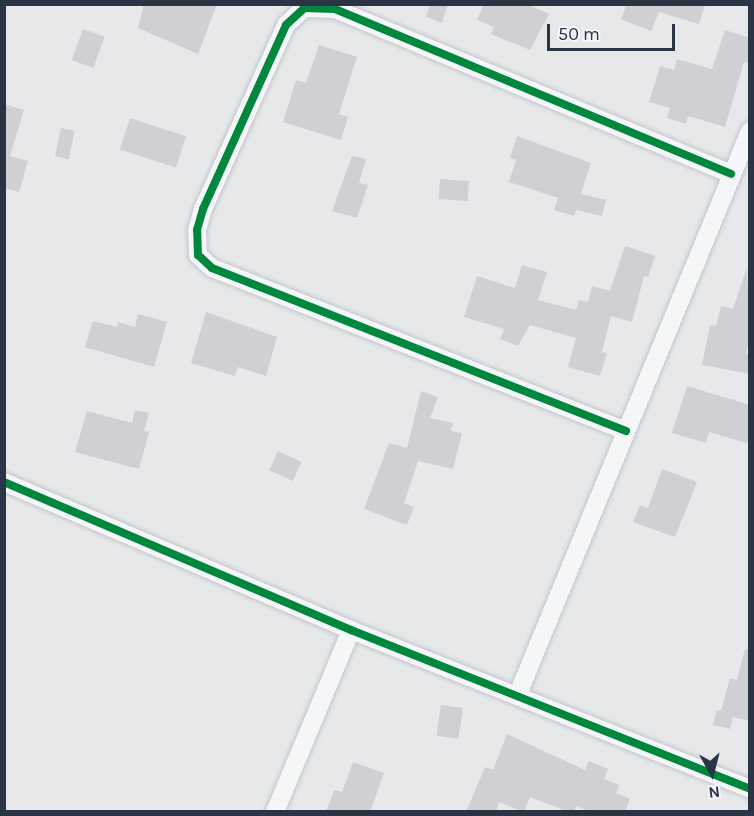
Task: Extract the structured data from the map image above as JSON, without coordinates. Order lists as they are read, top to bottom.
{
  "scale_bar": "50 m",
  "north": "bottom"
}
